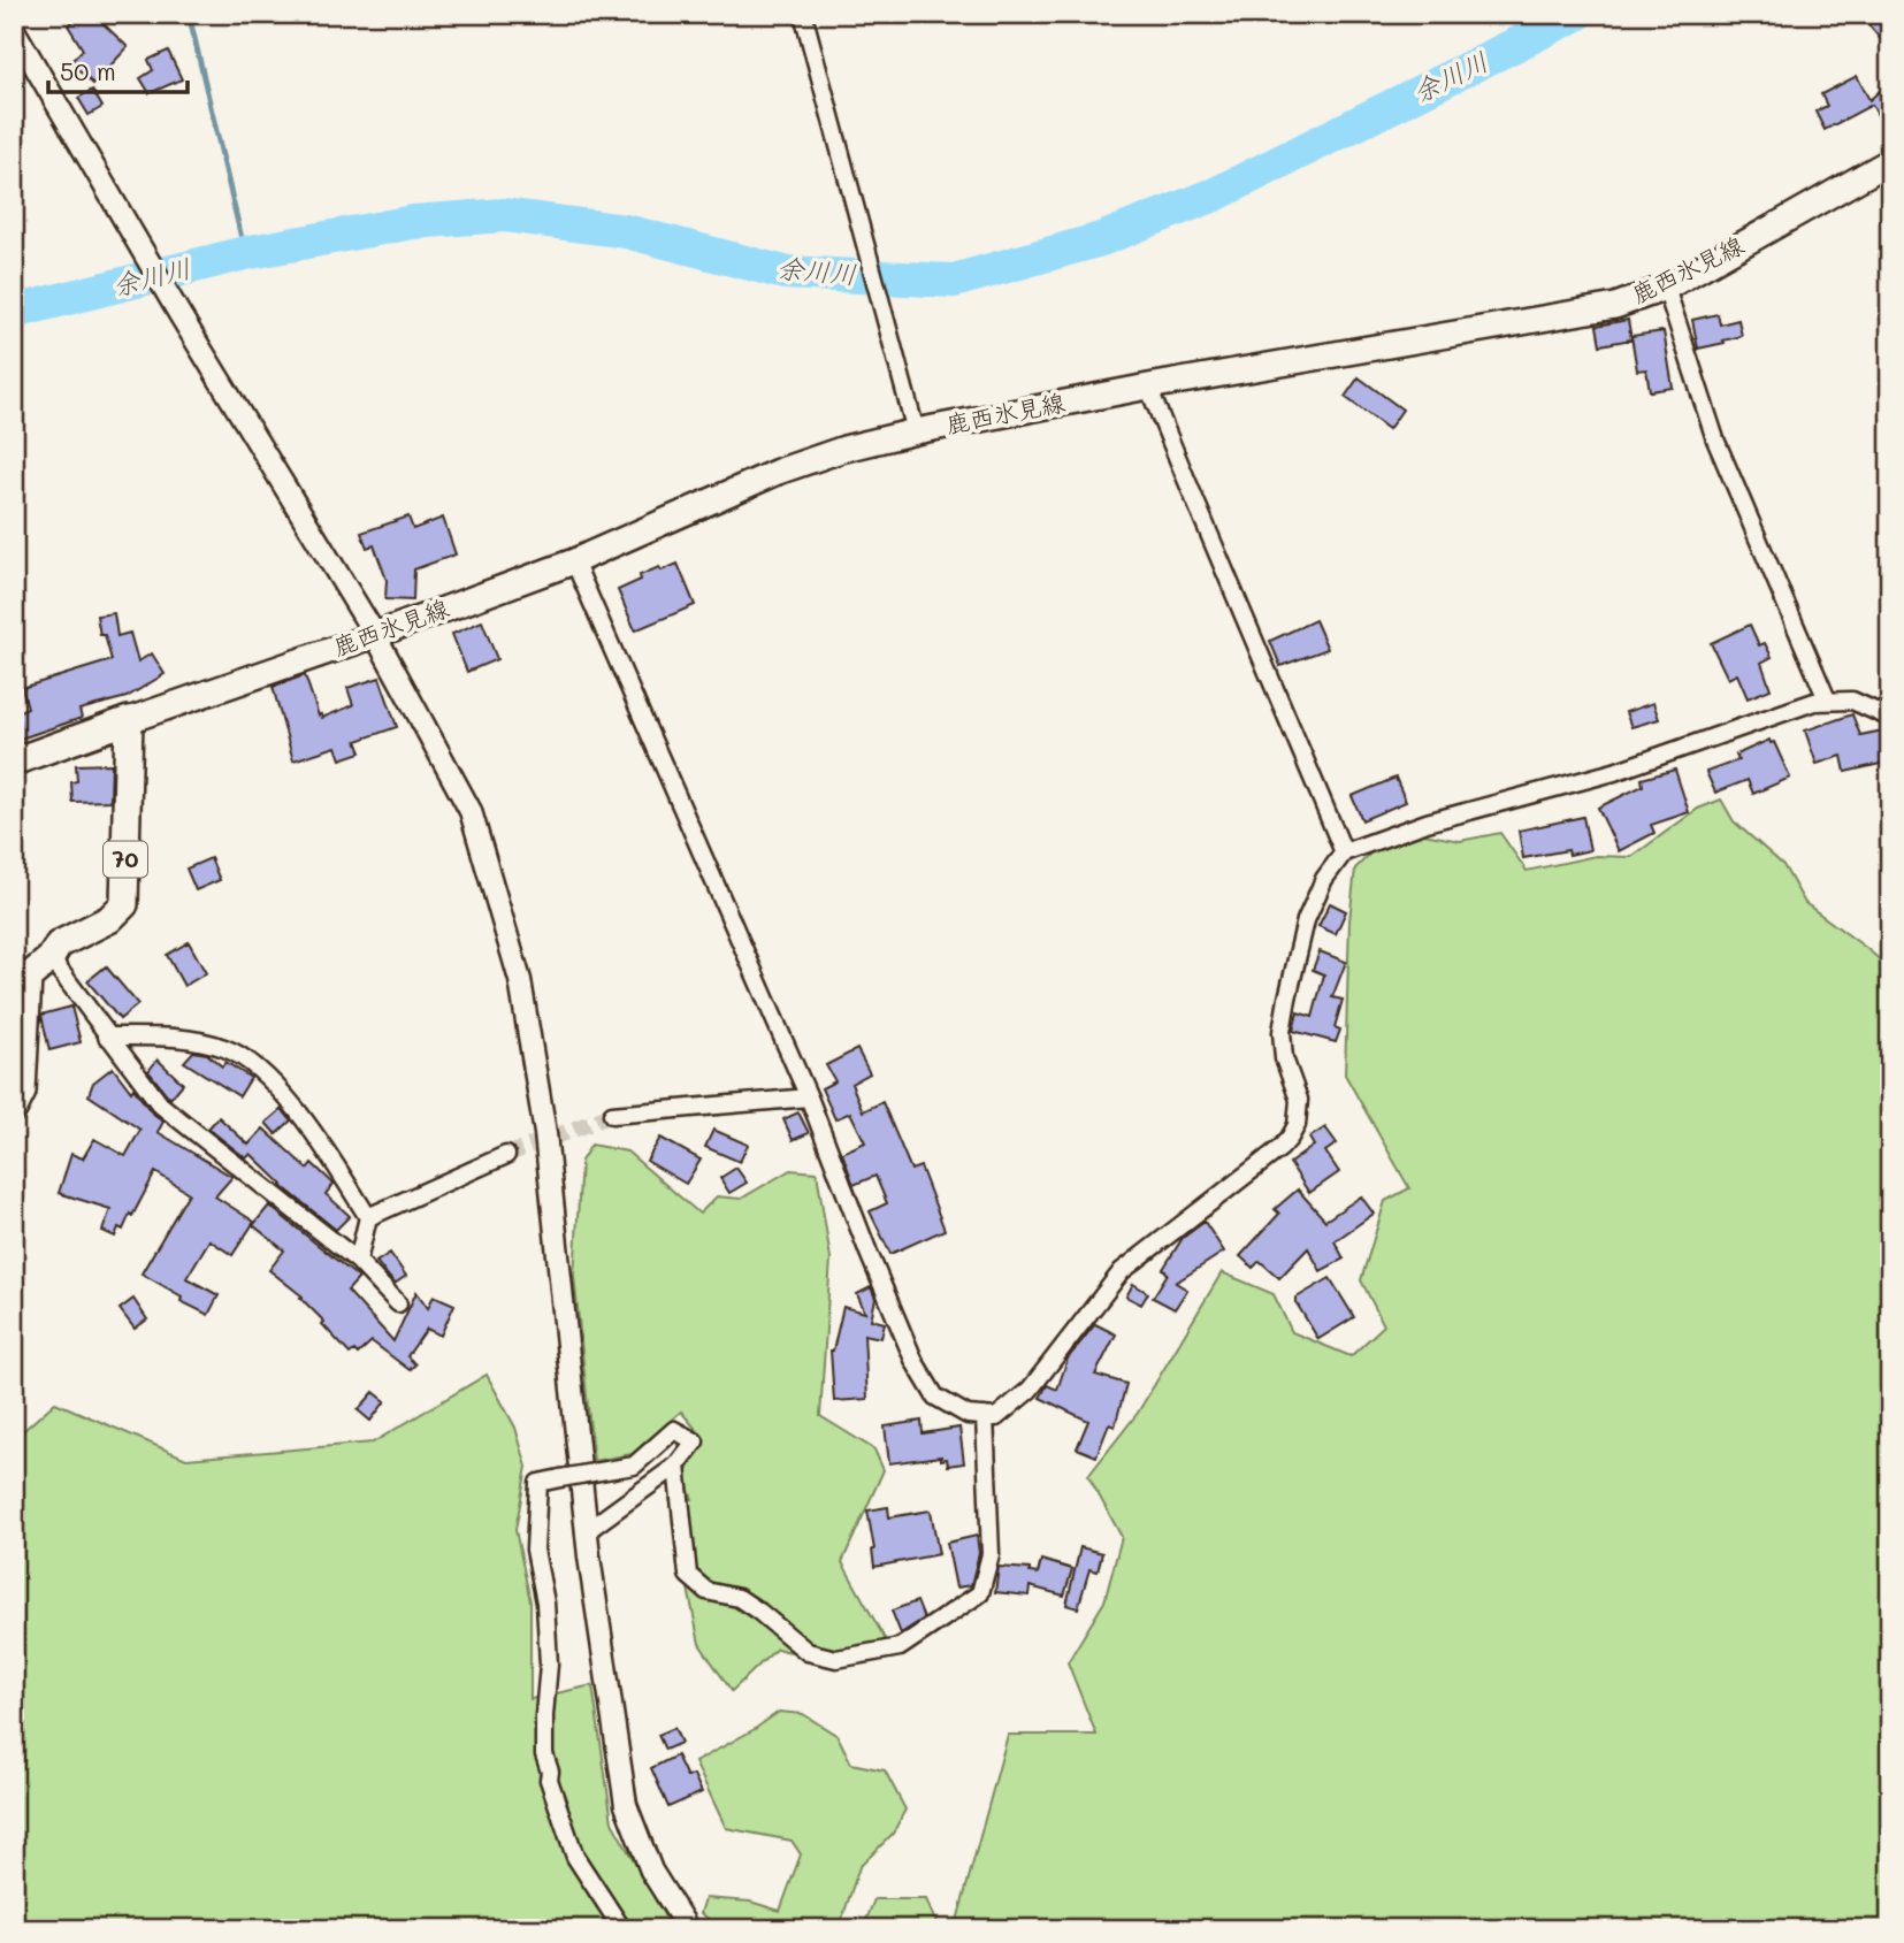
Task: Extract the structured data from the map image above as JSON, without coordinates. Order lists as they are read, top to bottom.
{
  "streets": {
    "main road": ["鹿西氷見線", "70"]
  },
  "crossings": [
    ["鹿西氷見線", "70"]
  ],
  "water": ["余川川"],
  "scale_bar": "50 m"
}
